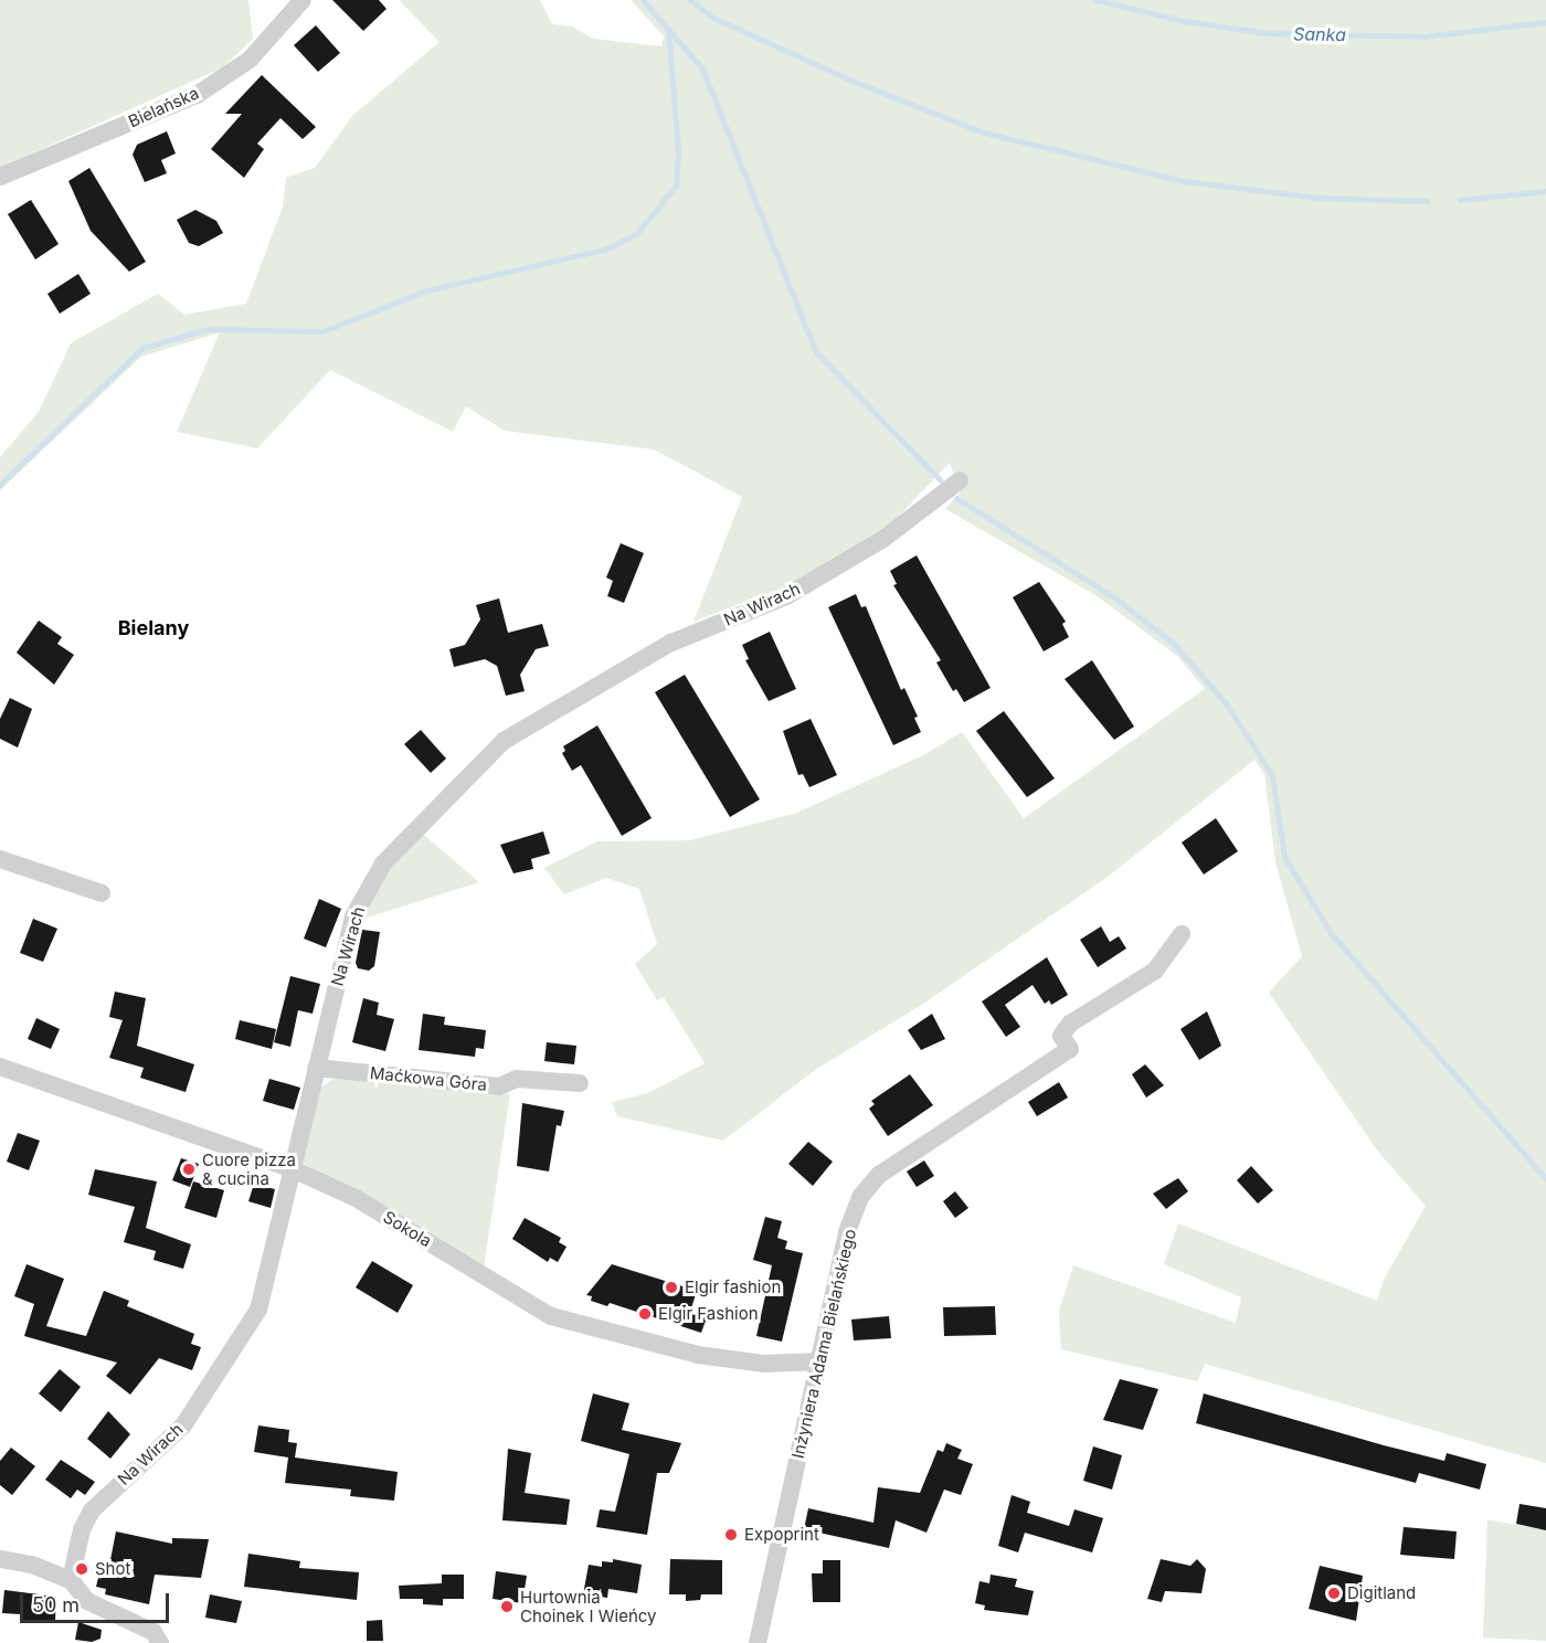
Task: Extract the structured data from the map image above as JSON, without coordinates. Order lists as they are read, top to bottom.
{
  "streets": {
    "street": [
      "Bielańska",
      "Na Wirach",
      "Maćkowa Góra",
      "Sokola",
      "Inżyniera Adama Bielańskiego"
    ]
  },
  "crossings": [
    ["Na Wirach", "Maćkowa Góra"],
    ["Na Wirach", "Sokola"],
    ["Sokola", "Inżyniera Adama Bielańskiego"]
  ],
  "districts": ["Bielany"],
  "water": ["Sanka"],
  "places": [
    "Cuore pizza & cucina",
    "Elgir fashion",
    "Elgir Fashion",
    "Expoprint",
    "Shot",
    "Digitland",
    "Hurtownia Choinek I Wieńcy"
  ],
  "scale_bar": "50 m"
}
